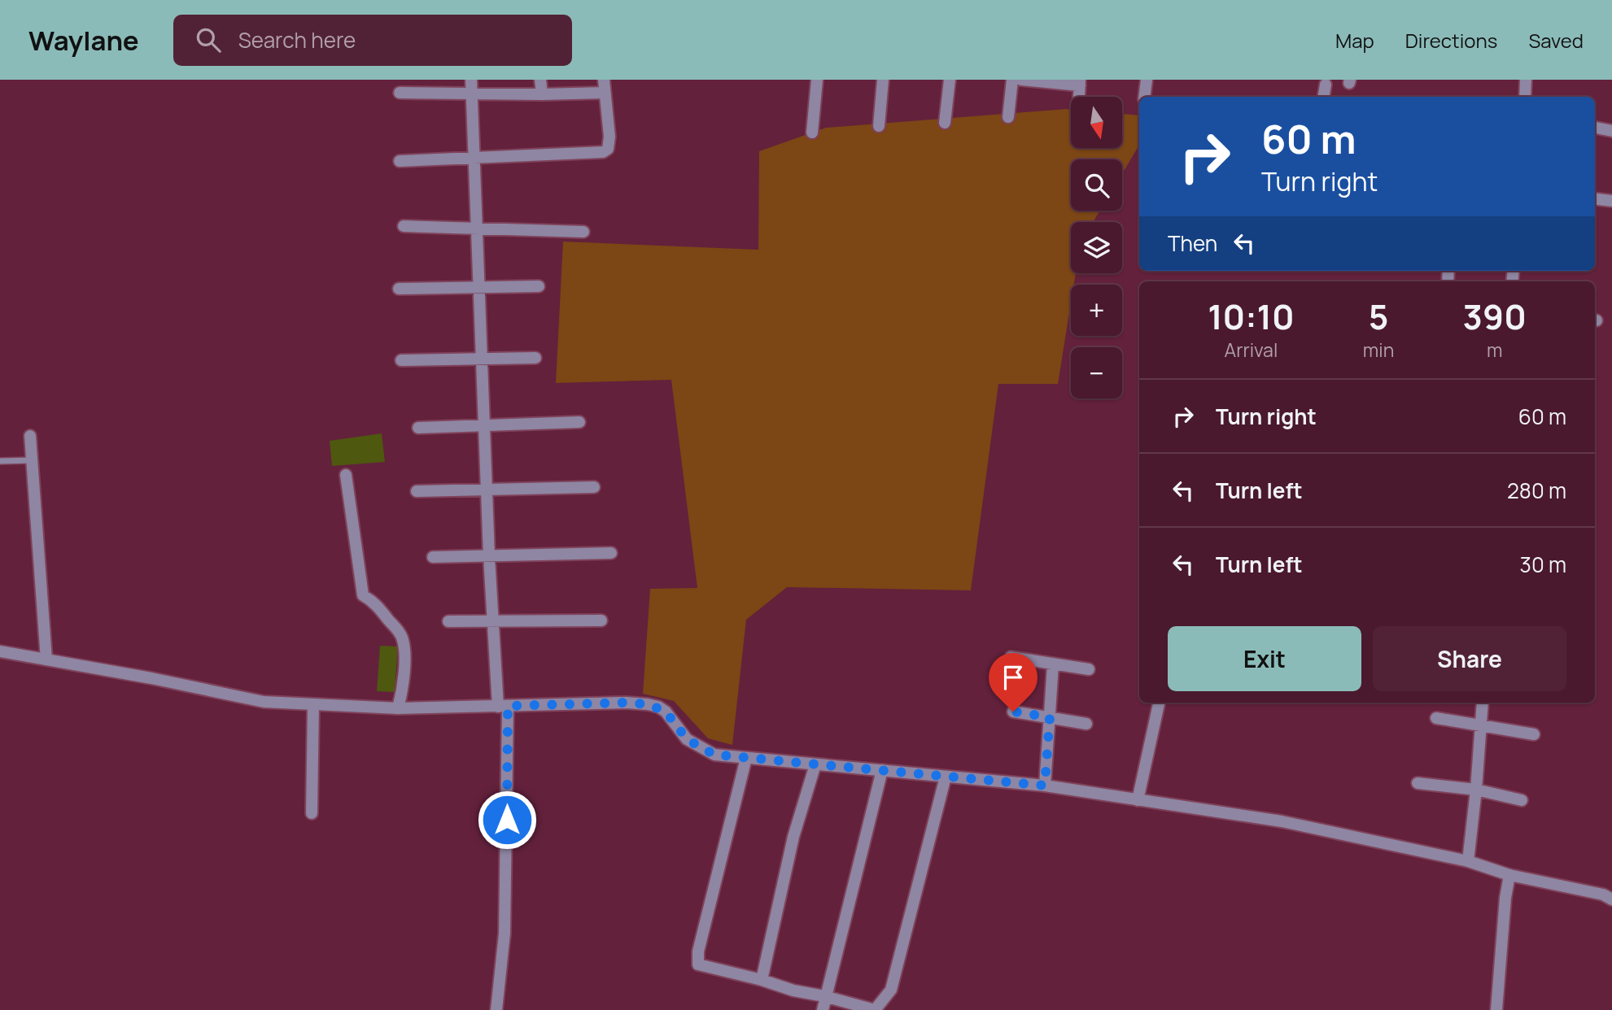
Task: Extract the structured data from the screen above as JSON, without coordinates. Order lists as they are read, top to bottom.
{
  "north": "bottom",
  "page": {
    "header": "Waylane",
    "search": "Search here",
    "nav": ["Map", "Directions", "Saved"],
    "map_buttons": ["+", "−"],
    "turn": ["60 m", "Turn right"],
    "then": "Then",
    "eta": [
      "10:10",
      "Arrival",
      "5",
      "min",
      "390",
      "m"
    ],
    "list": [
      {
        "name": "Turn right",
        "value": "60 m"
      },
      {
        "name": "Turn left",
        "value": "280 m"
      },
      {
        "name": "Turn left",
        "value": "30 m"
      }
    ],
    "buttons": ["Exit", "Share"]
  }
}
